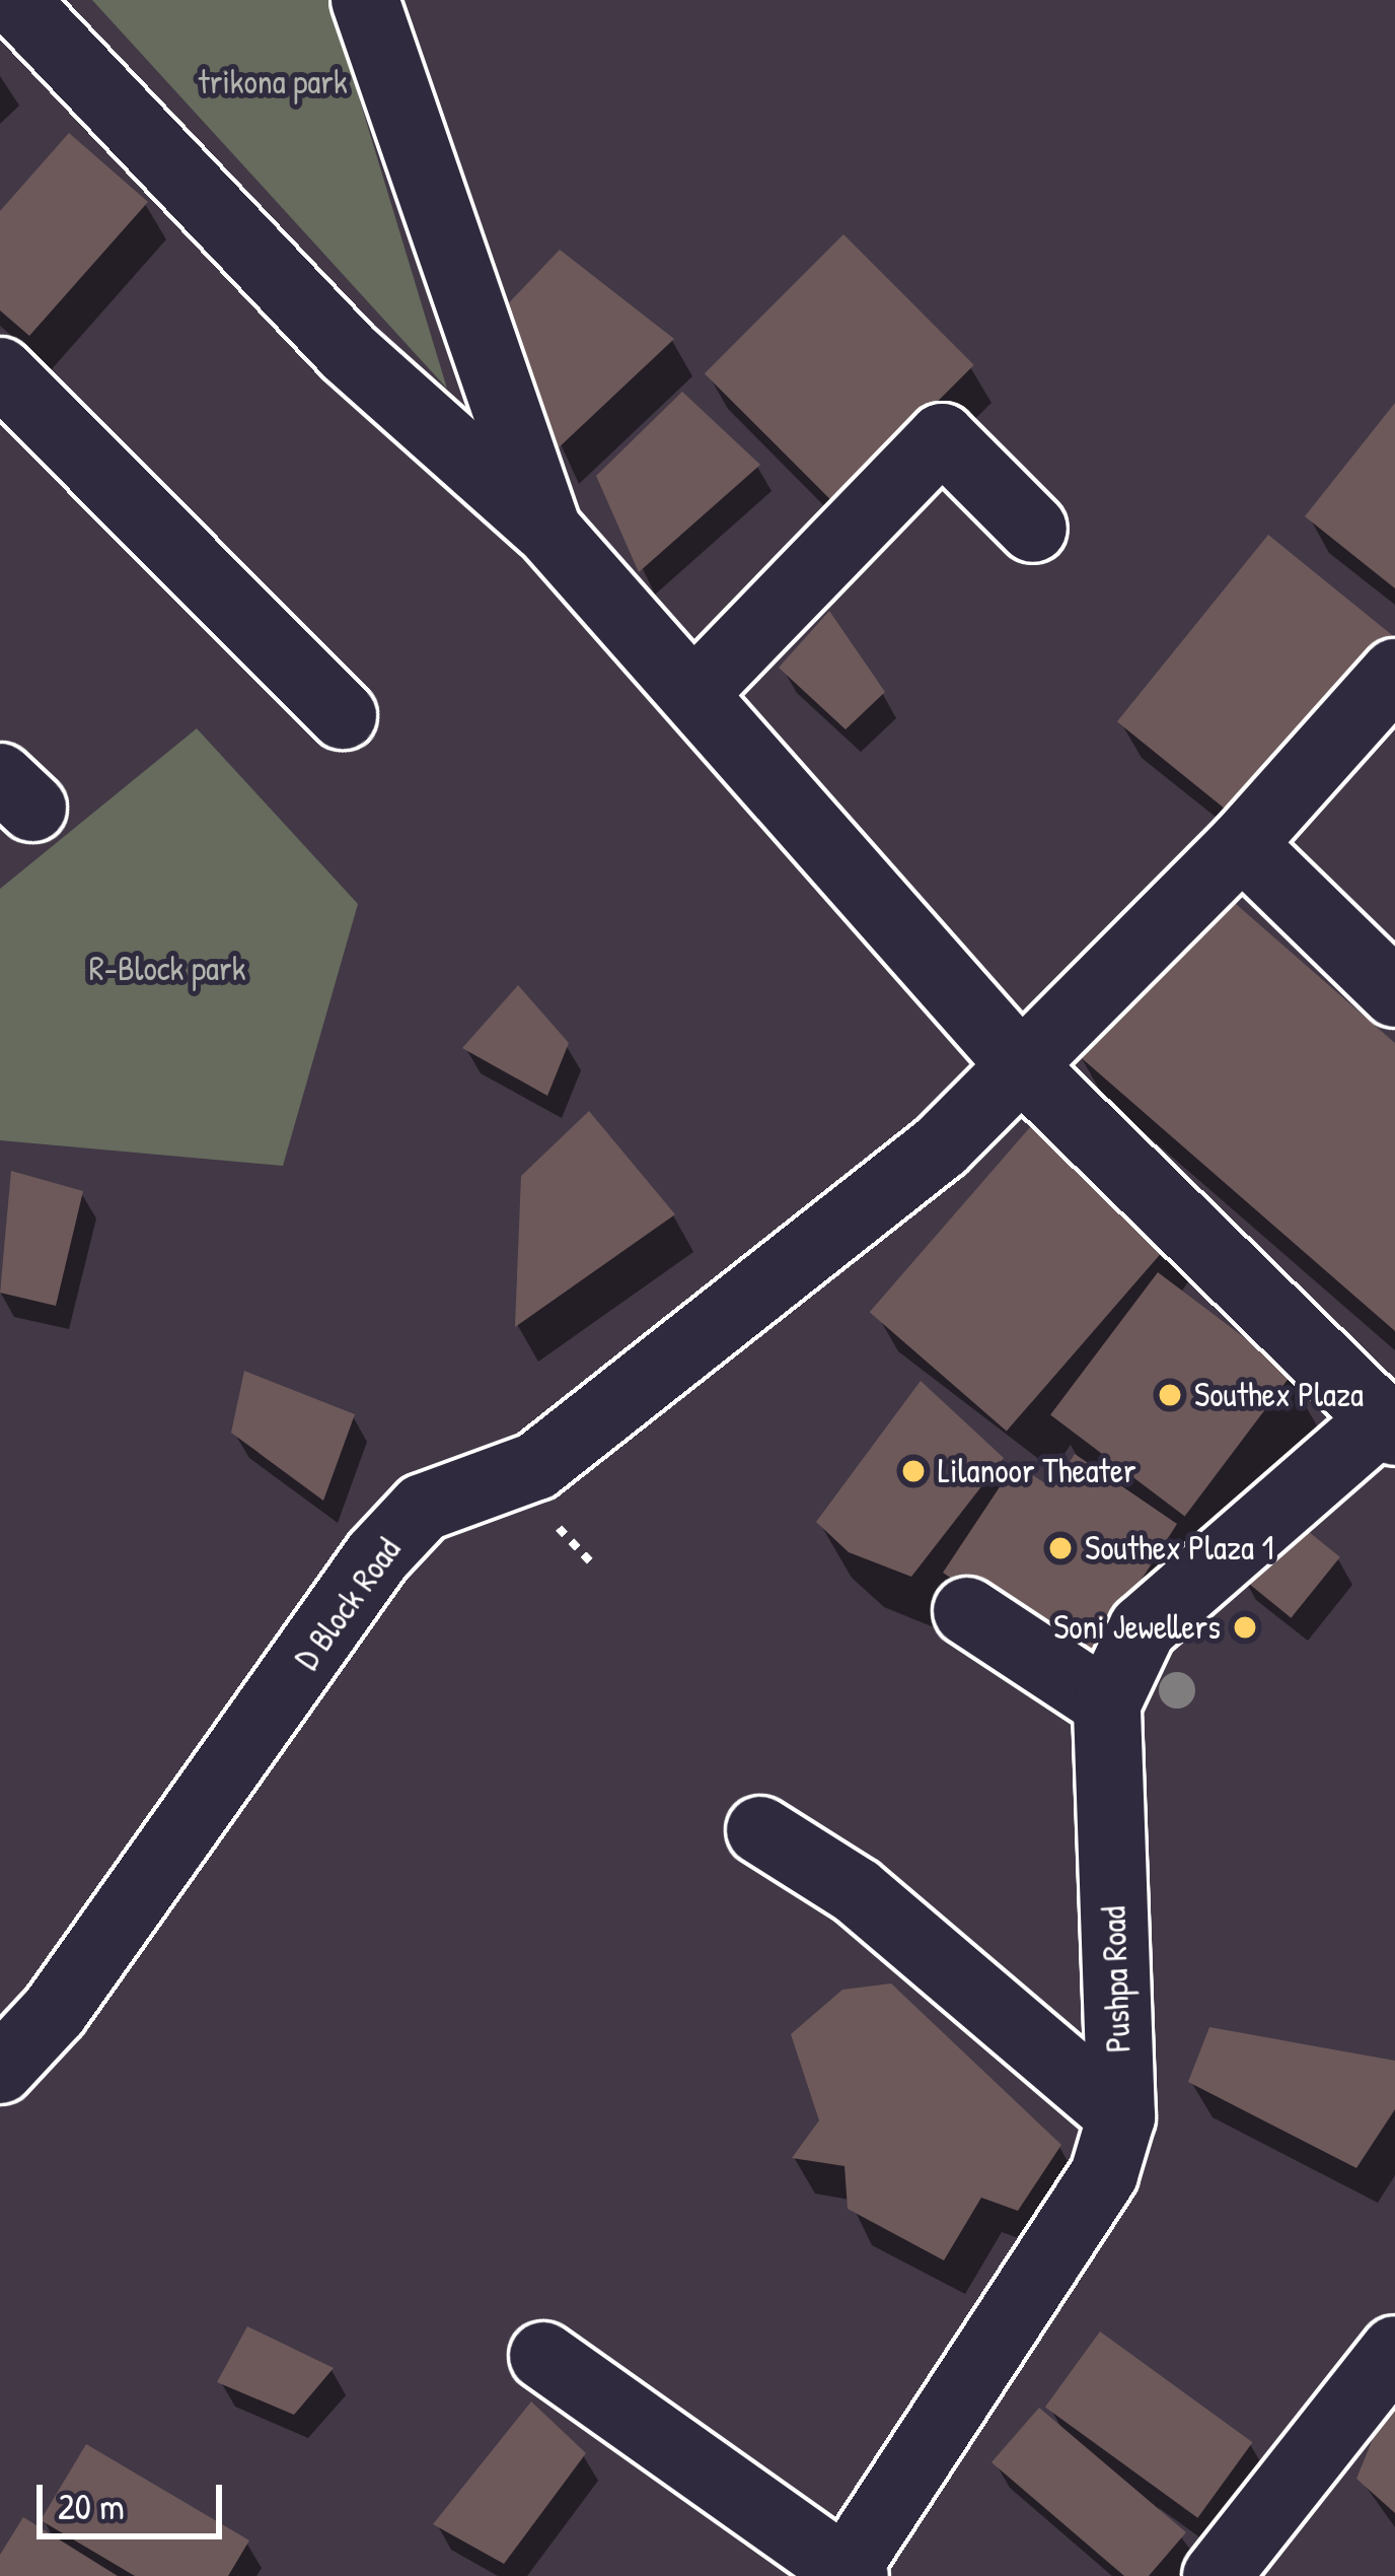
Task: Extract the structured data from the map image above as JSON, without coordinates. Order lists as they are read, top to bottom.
{
  "streets": {
    "street": ["D Block Road", "Pushpa Road"]
  },
  "parks": ["trikona park", "R-Block park"],
  "places": [
    "Southex Plaza",
    "Lilanoor Theater",
    "Southex Plaza 1",
    "Soni Jewellers"
  ],
  "scale_bar": "20 m"
}
